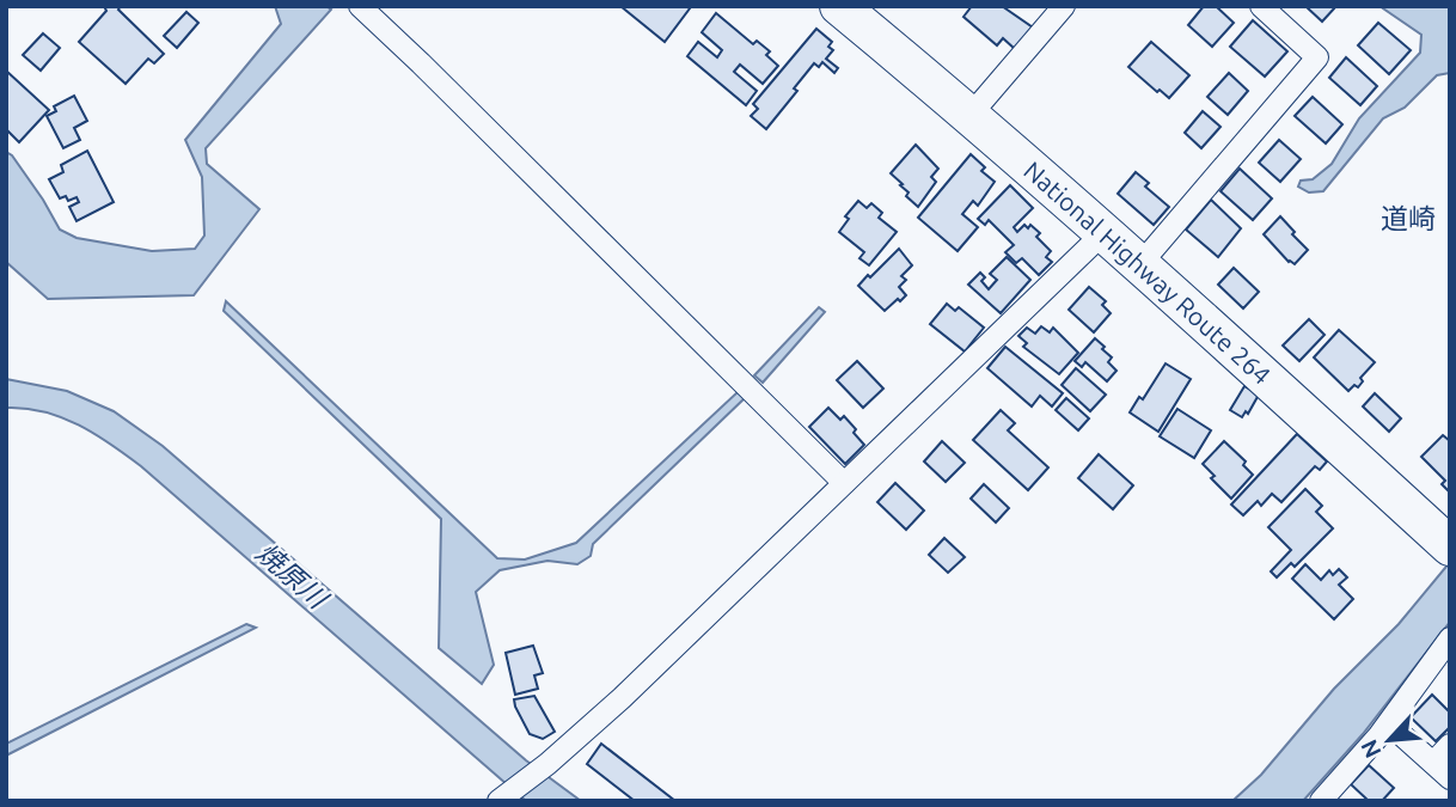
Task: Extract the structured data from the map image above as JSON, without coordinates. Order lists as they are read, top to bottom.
{
  "streets": {
    "highway": ["National Highway Route 264"]
  },
  "districts": ["道崎"],
  "water": ["焼原川"],
  "north": "bottom left"
}
